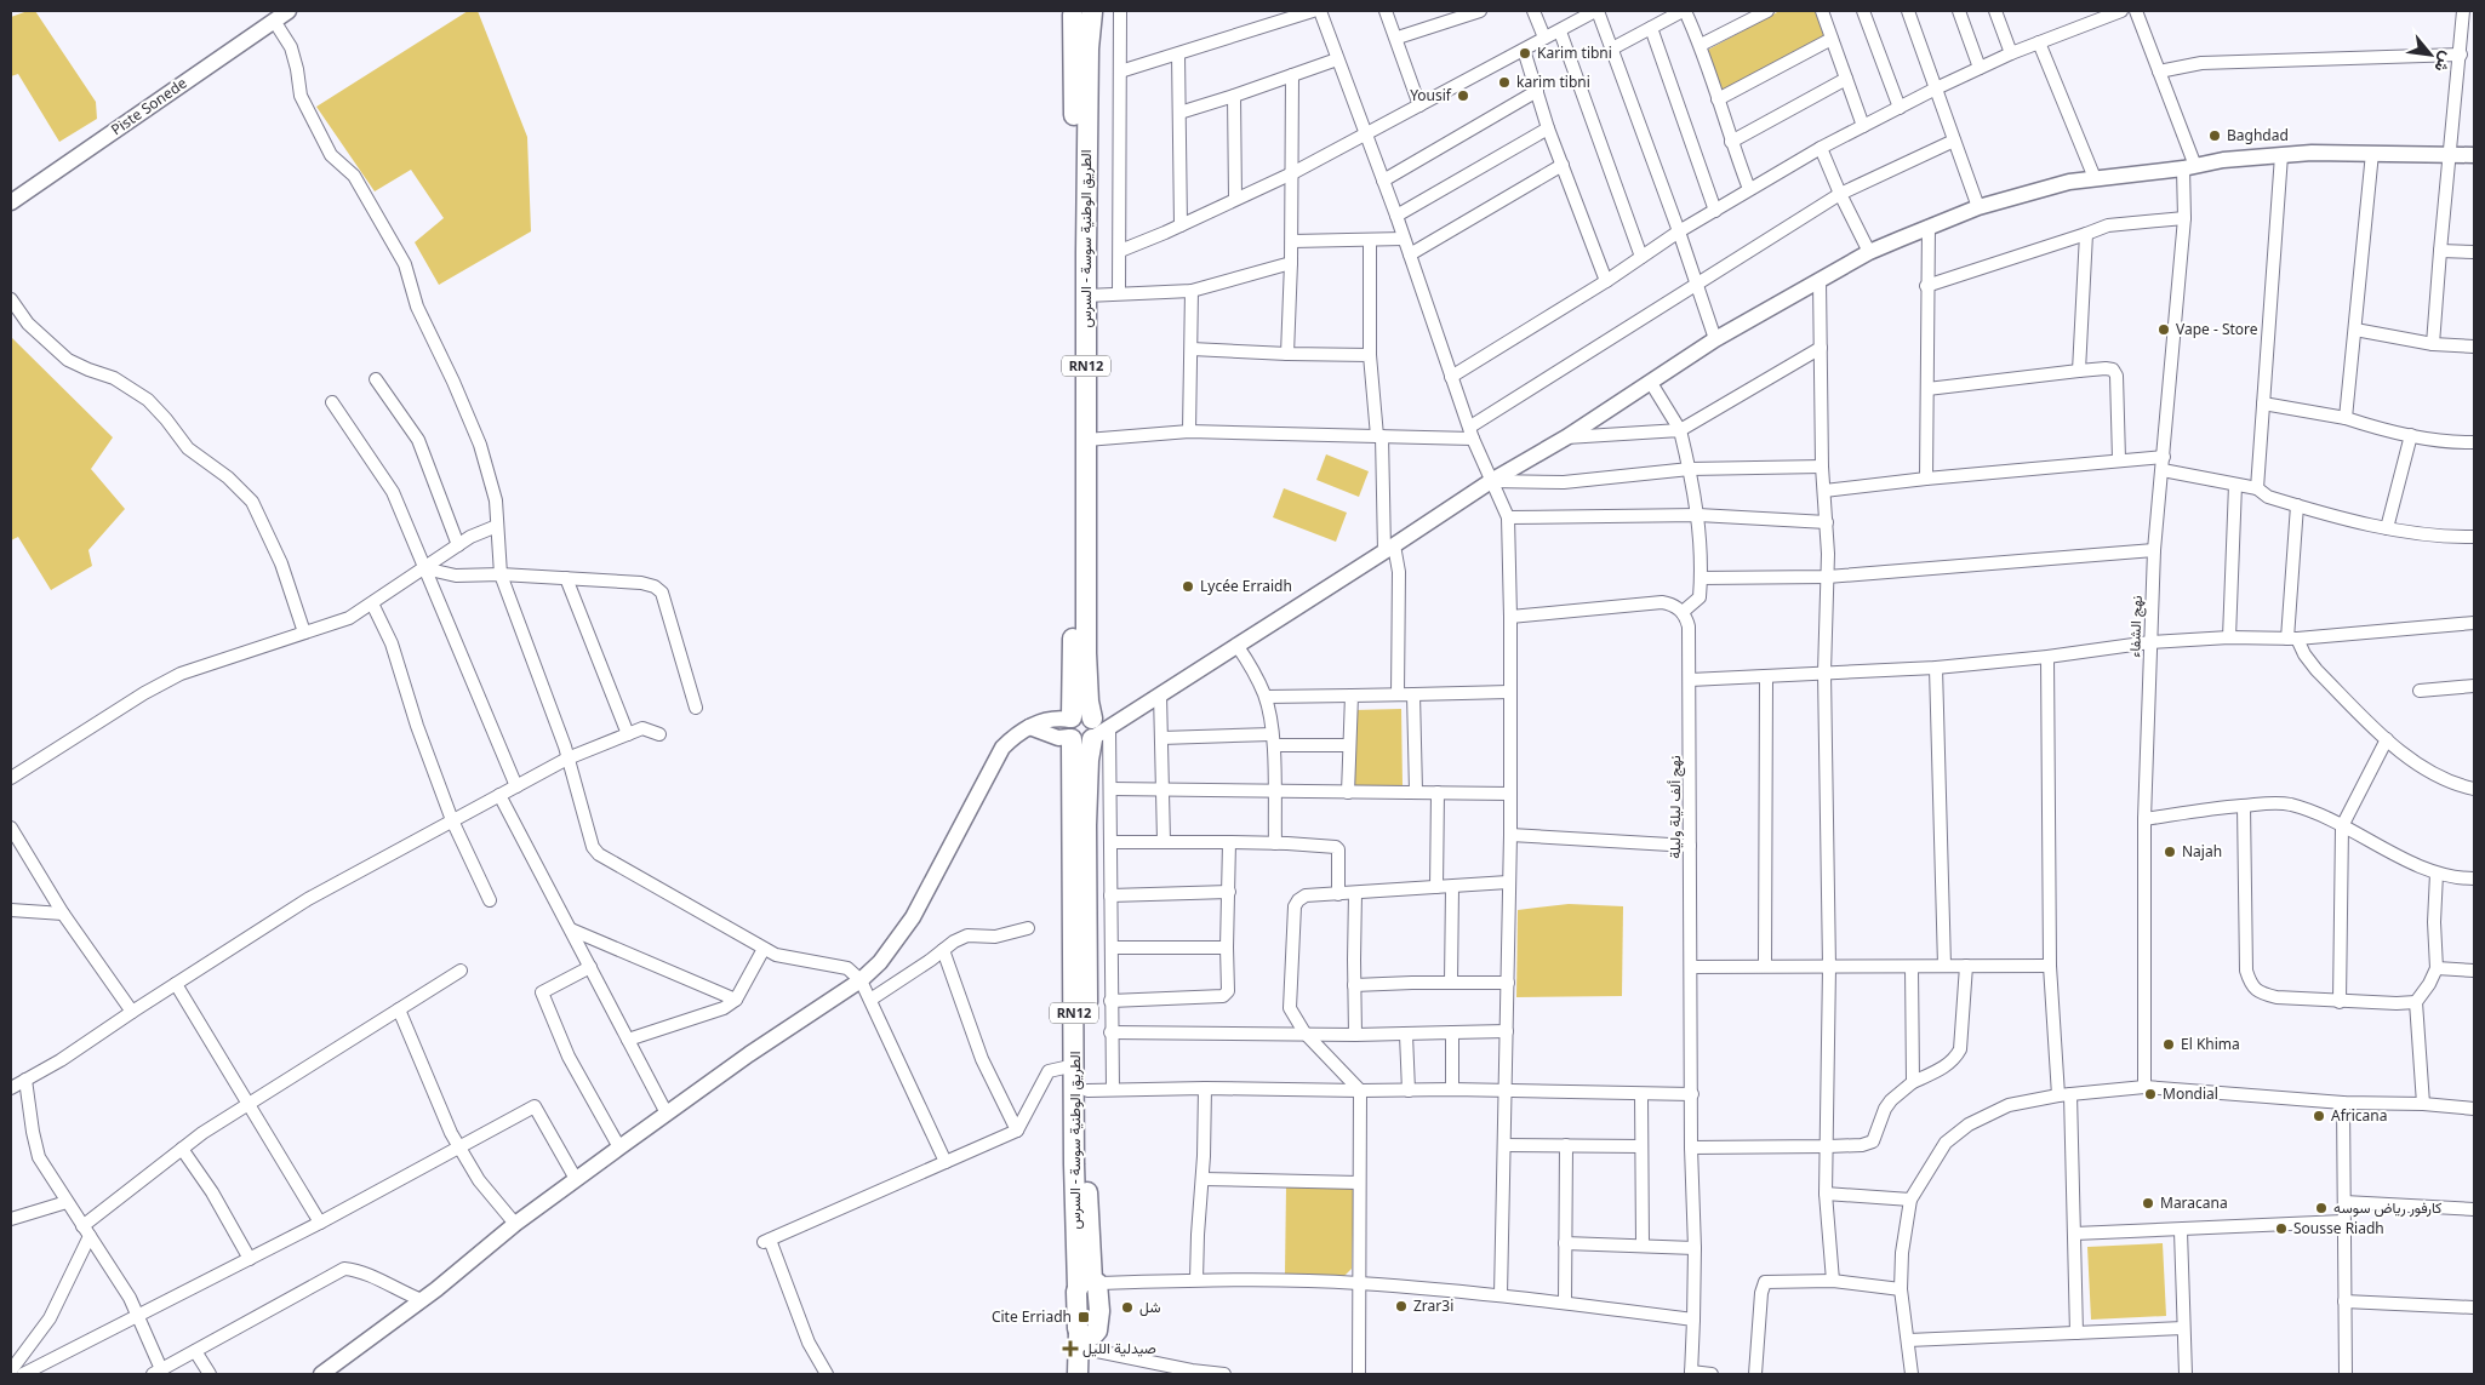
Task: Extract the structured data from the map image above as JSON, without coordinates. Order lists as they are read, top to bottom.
{
  "streets": {
    "highway": ["الطريق الوطنية سوسة - السرس", "RN12"],
    "street": ["Piste Sonede", "نهج الشفاء", "نهج ألف ليلة وليلة"]
  },
  "crossings": [
    ["الطريق الوطنية سوسة - السرس", "RN12"]
  ],
  "places": {
    "other": [
      "Karim tibni",
      "karim tibni",
      "Yousif",
      "Baghdad",
      "Vape - Store",
      "Lycée Erraidh",
      "Najah",
      "El Khima",
      "Mondial",
      "Africana",
      "Maracana",
      "كارفور رياض سوسه",
      "Sousse Riadh",
      "Zrar3i",
      "شل"
    ],
    "transit": ["Cite Erriadh"],
    "health": ["صيدلية الليل"]
  },
  "north": "bottom right"
}
